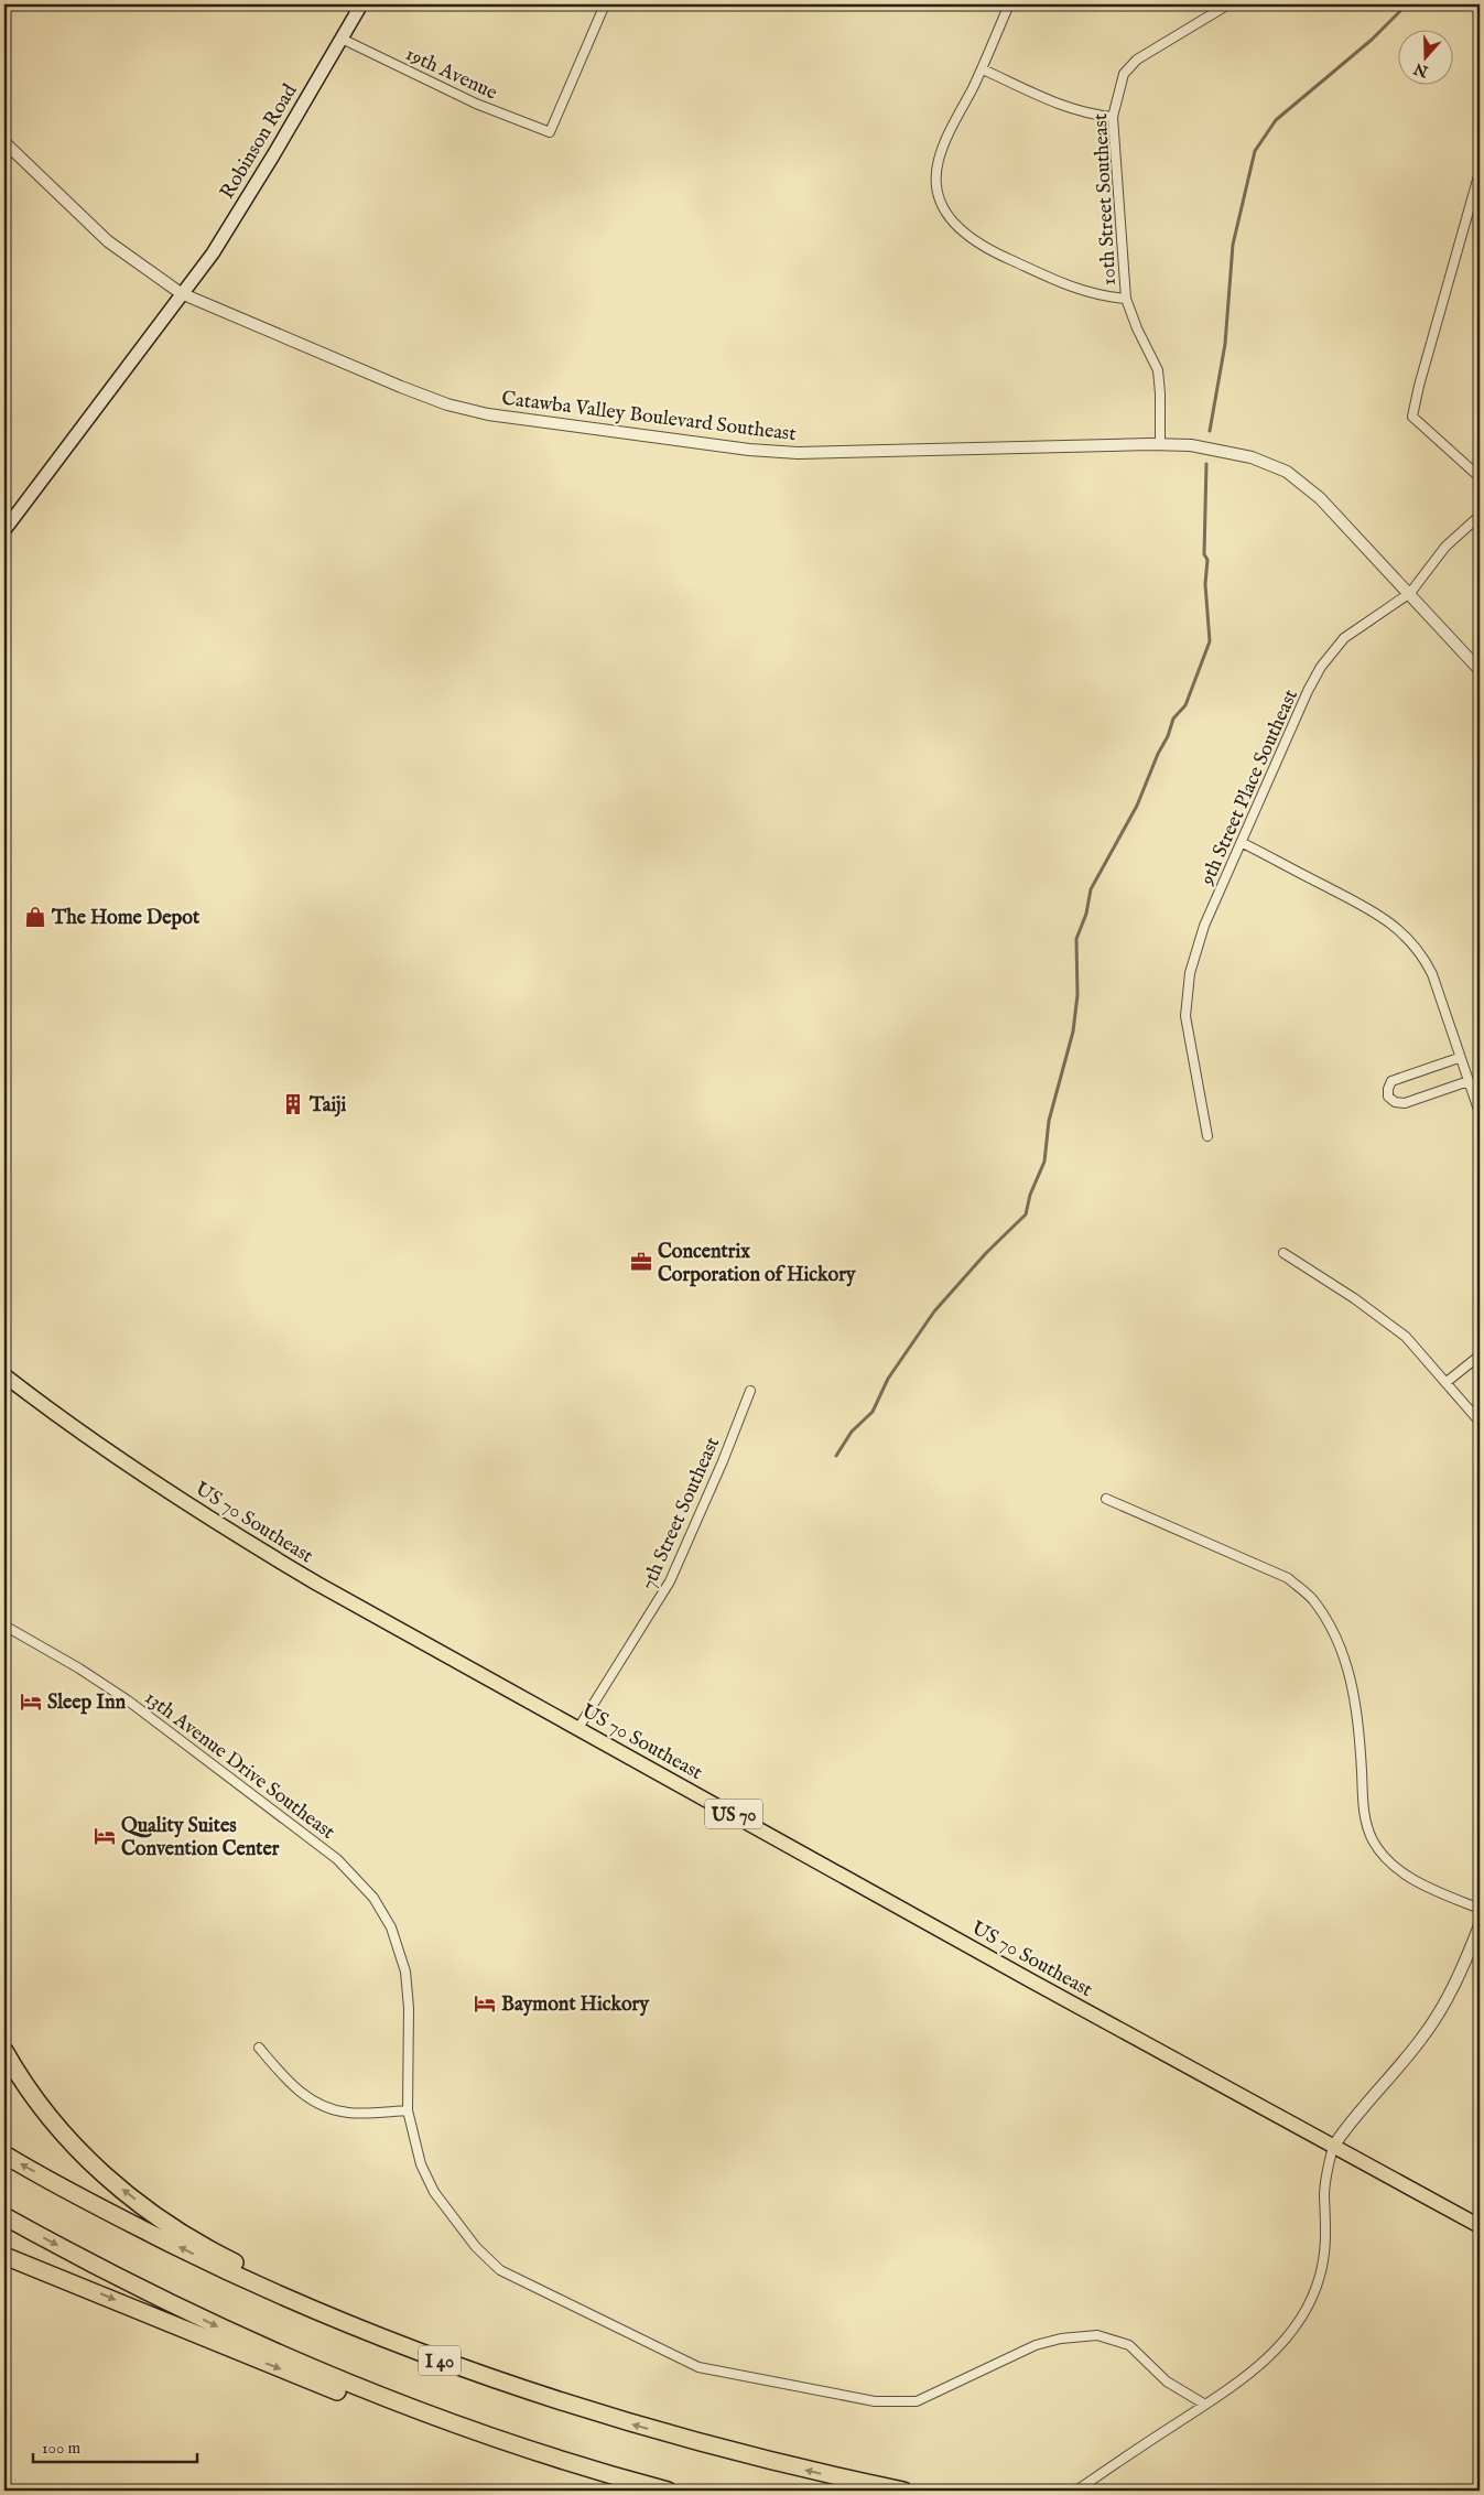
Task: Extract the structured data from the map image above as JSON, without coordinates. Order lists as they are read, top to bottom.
{
  "streets": {
    "highway": ["I 40"],
    "main road": ["Robinson Road", "US 70 Southeast", "US 70"],
    "street": [
      "19th Avenue",
      "10th Street Southeast",
      "Catawba Valley Boulevard Southeast",
      "9th Street Place Southeast",
      "7th Street Southeast",
      "13th Avenue Drive Southeast"
    ]
  },
  "crossings": [
    ["19th Avenue", "Robinson Road"],
    ["Robinson Road", "Catawba Valley Boulevard Southeast"],
    ["10th Street Southeast", "Catawba Valley Boulevard Southeast"],
    ["Catawba Valley Boulevard Southeast", "9th Street Place Southeast"],
    ["7th Street Southeast", "US 70 Southeast"]
  ],
  "places": {
    "shop": ["The Home Depot"],
    "building": ["Taiji"],
    "office": ["Concentrix Corporation of Hickory"],
    "hotel": ["Sleep Inn", "Quality Suites Convention Center", "Baymont Hickory"]
  },
  "scale_bar": "100 m",
  "north": "bottom"
}
